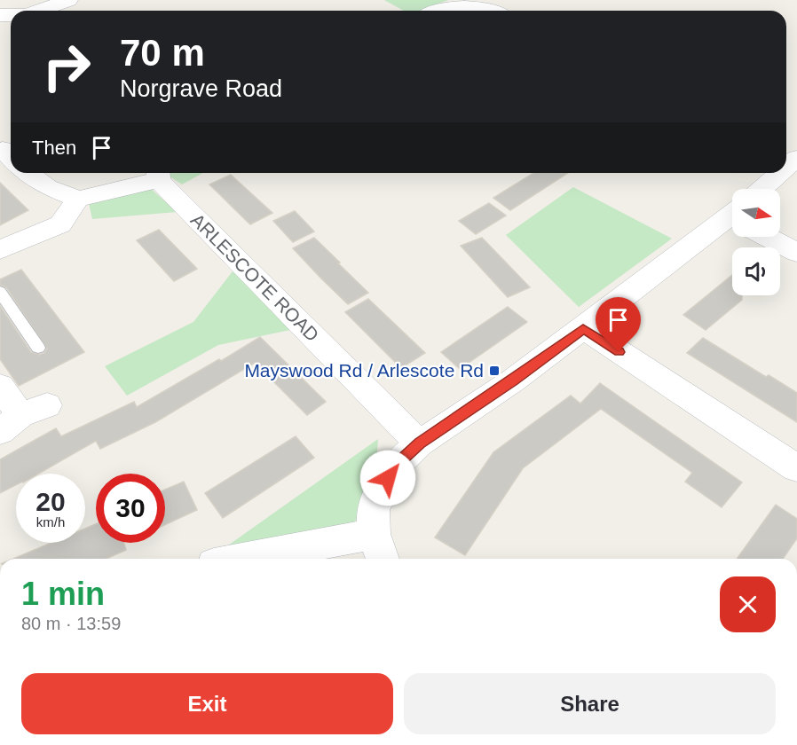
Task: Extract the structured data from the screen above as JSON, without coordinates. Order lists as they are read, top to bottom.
{
  "streets": {
    "street": ["ARLESCOTE ROAD"]
  },
  "places": {
    "transit": ["Mayswood Rd / Arlescote Rd"]
  },
  "north": "right",
  "page": {
    "turn": ["70 m", "Norgrave Road"],
    "then": "Then",
    "speed": "20 km/h",
    "limit": "30",
    "heading": ["1 min", "80 m · 13:59"],
    "buttons": ["Exit", "Share"]
  }
}
